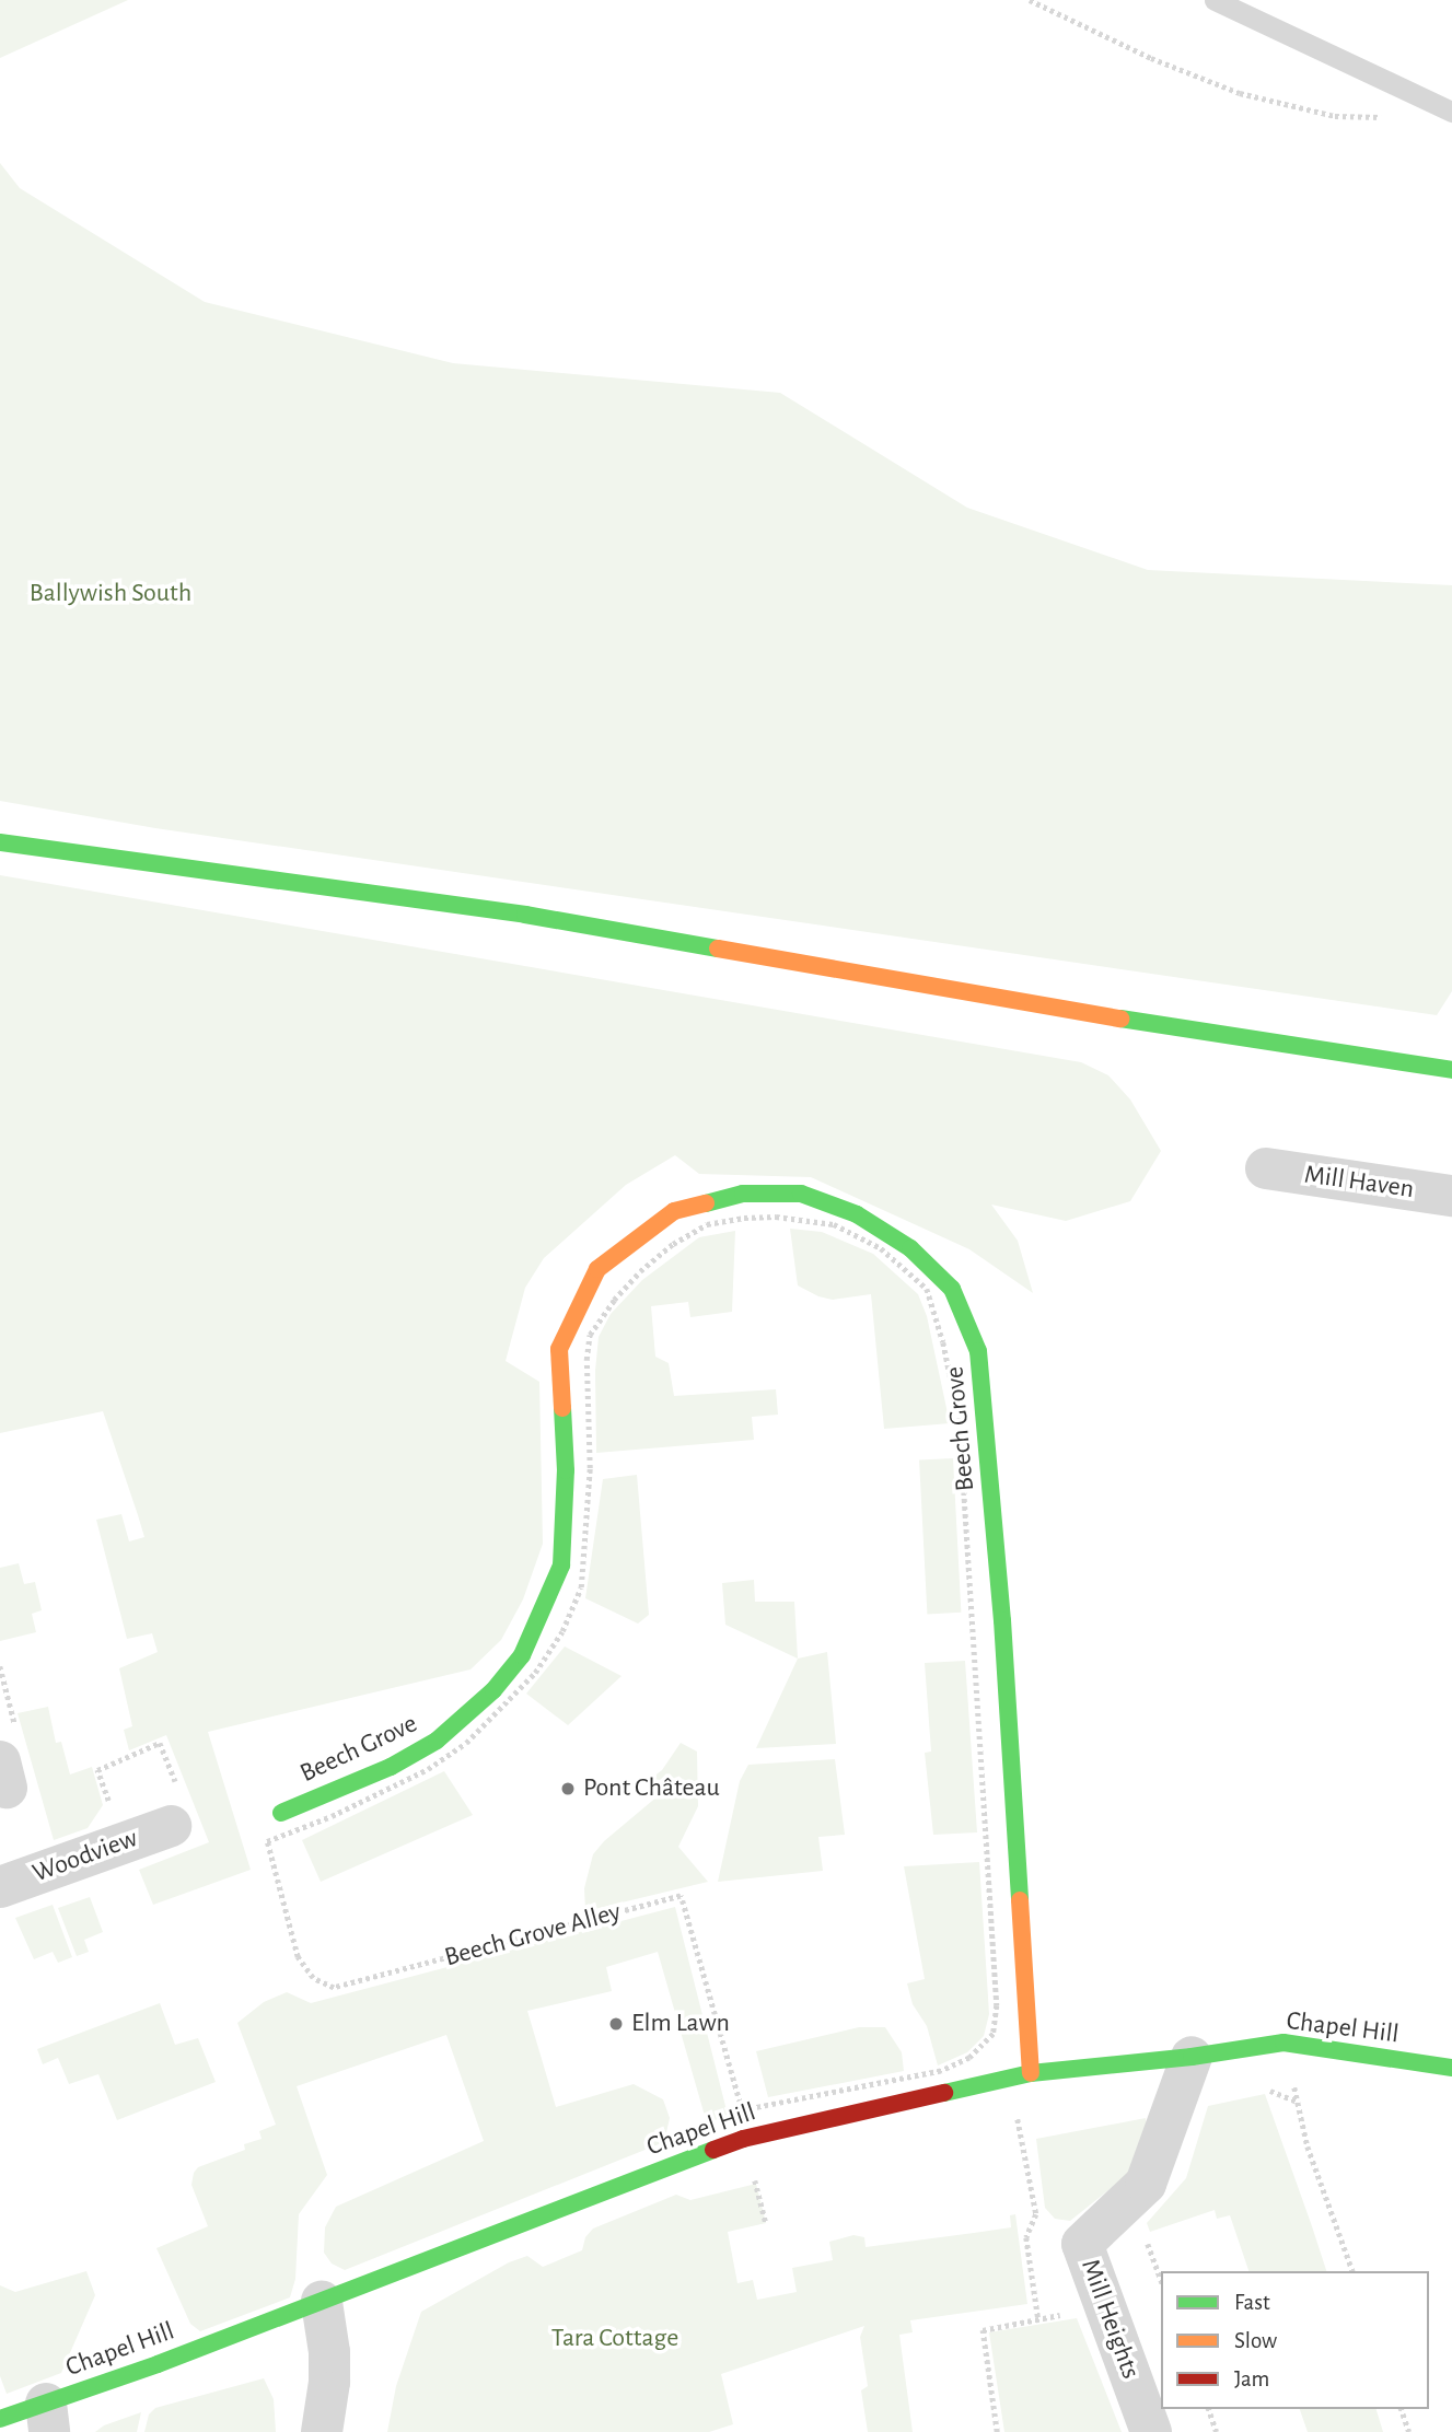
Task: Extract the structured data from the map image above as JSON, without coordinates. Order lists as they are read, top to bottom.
{
  "streets": {
    "street": [
      "Mill Haven",
      "Beech Grove",
      "Woodview",
      "Chapel Hill",
      "Mill Heights"
    ],
    "path": ["Beech Grove Alley"]
  },
  "crossings": [
    ["Beech Grove", "Chapel Hill"],
    ["Chapel Hill", "Mill Heights"]
  ],
  "parks": ["Ballywish South", "Tara Cottage"],
  "places": ["Pont Château", "Elm Lawn"],
  "legend": ["Fast", "Slow", "Jam"]
}
